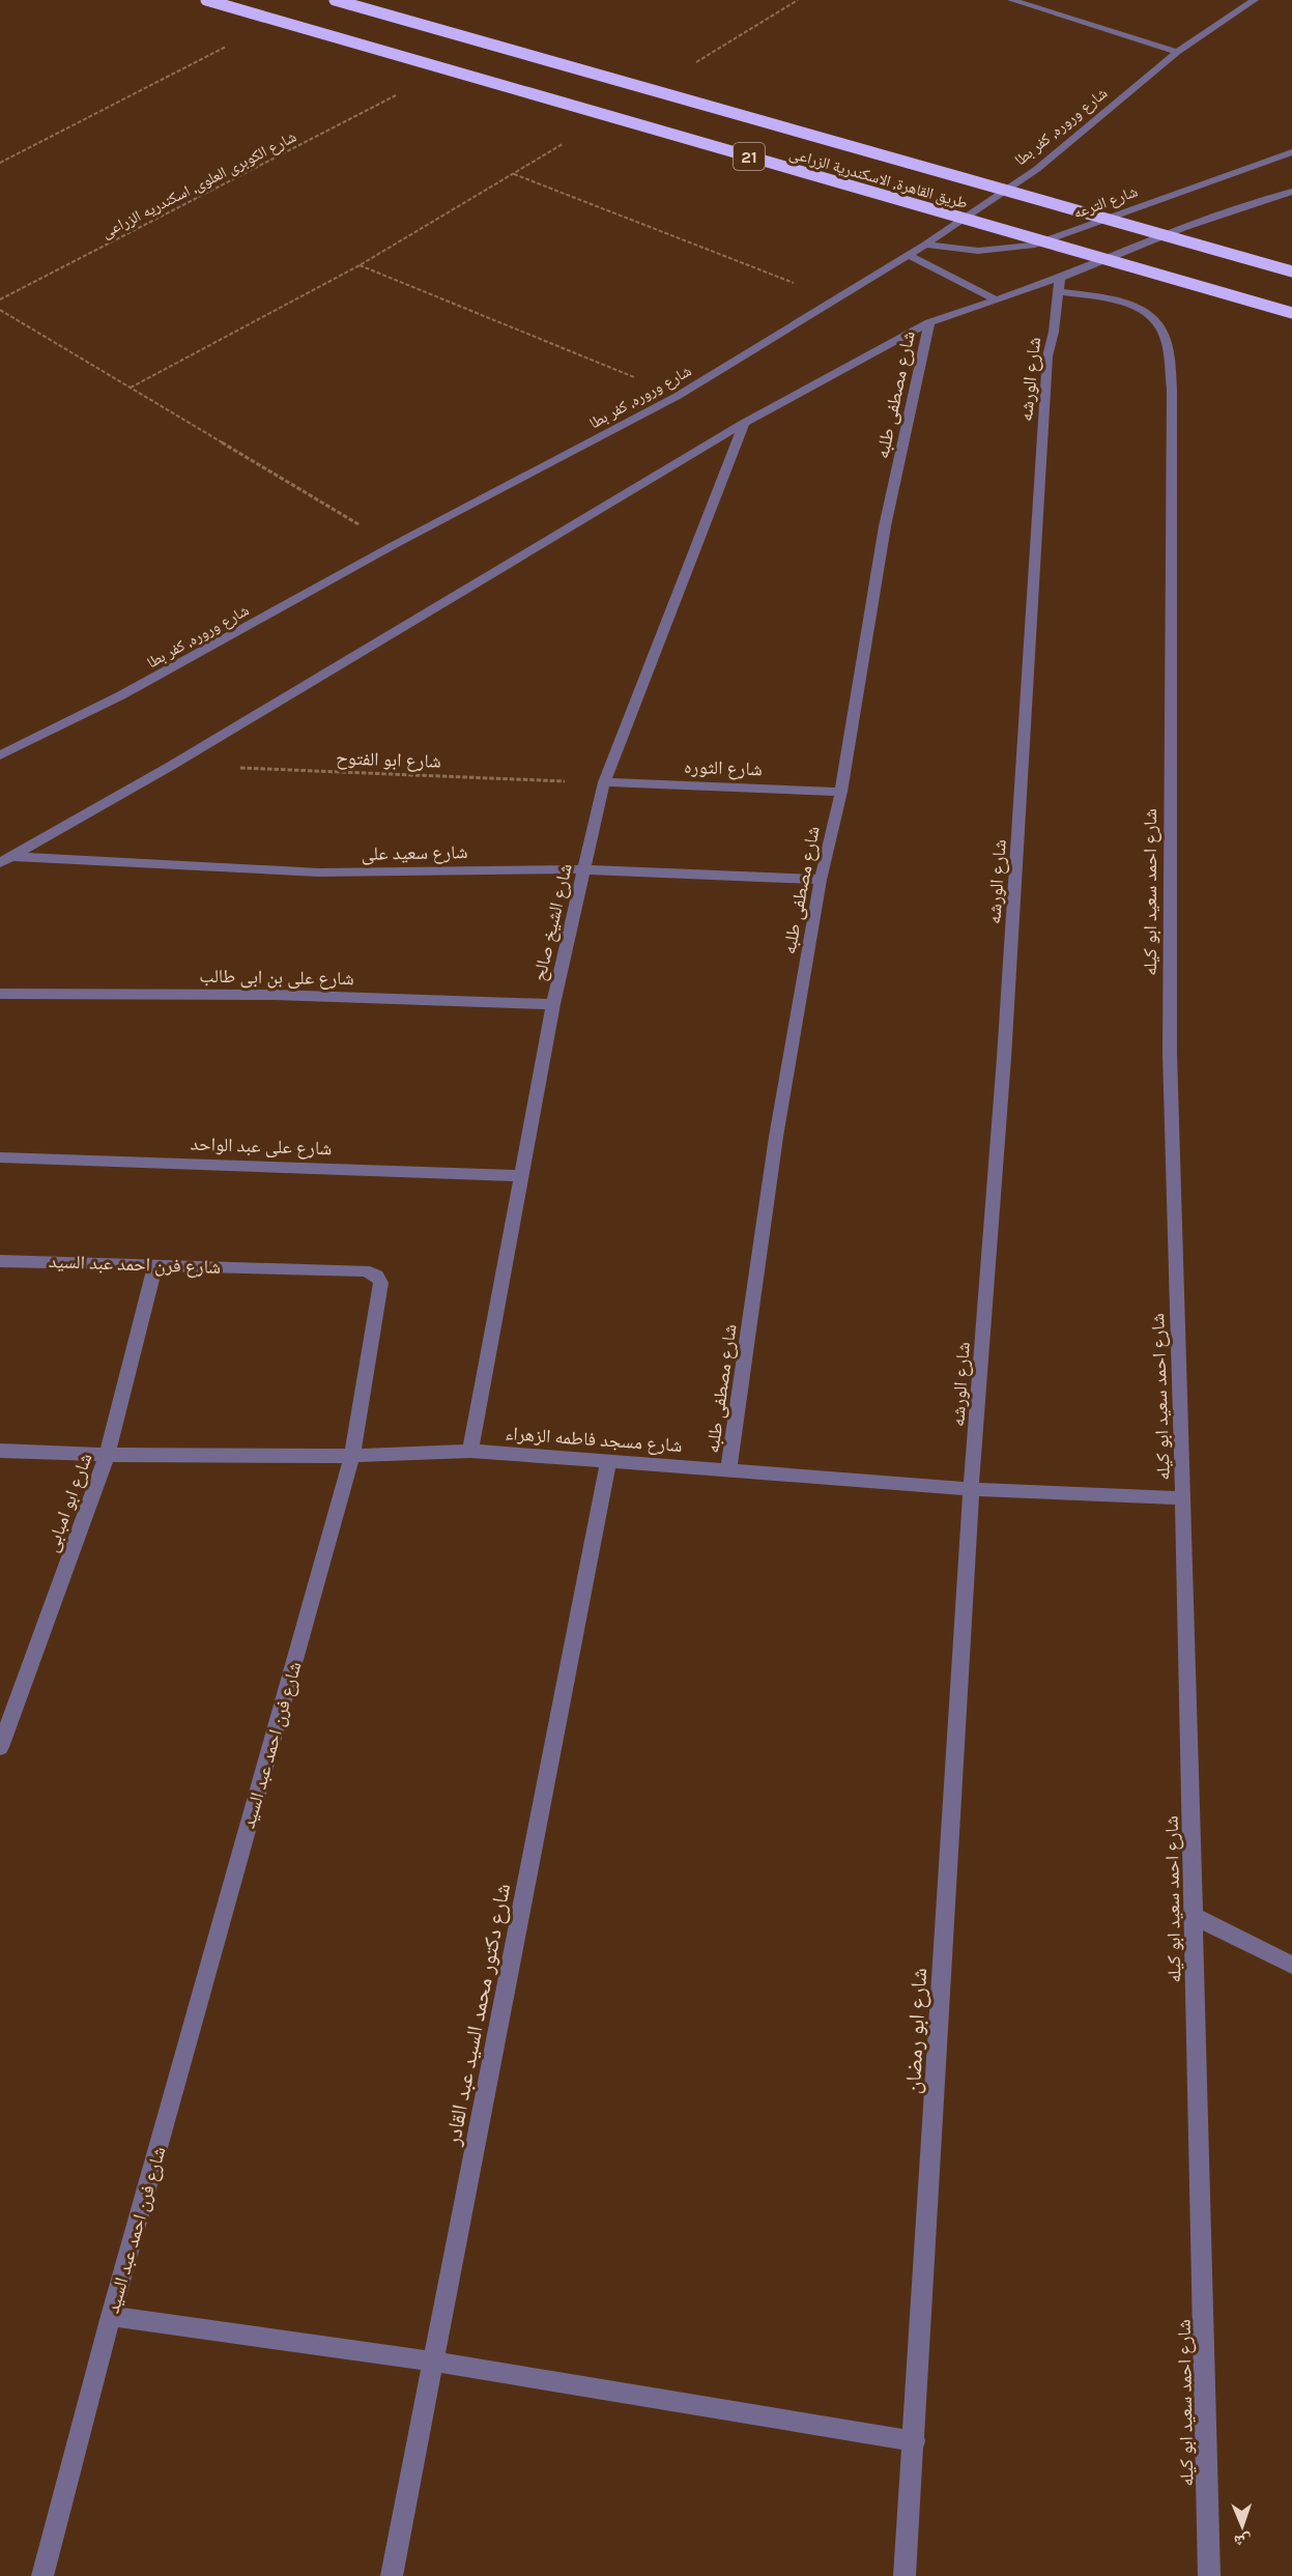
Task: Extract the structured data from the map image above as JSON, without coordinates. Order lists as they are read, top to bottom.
{
  "streets": {
    "highway": ["21", "طريق القاهرة, الاسكندرية الزراعى"],
    "street": [
      "شارع وروره, كفر بطا",
      "شارع الترعه",
      "شارع الورشه",
      "شارع مصطفى طلبه",
      "شارع الثوره",
      "شارع سعيد على",
      "شارع احمد سعيد ابو كيله",
      "شارع الشيخ صالح",
      "شارع على بن ابى طالب",
      "شارع على عبد الواحد",
      "شارع فرن احمد عبد السيد",
      "شارع مسجد فاطمه الزهراء",
      "شارع ابو امبابى",
      "شارع دكتور محمد السيد عبد القادر",
      "شارع ابو رمضان"
    ],
    "path": ["شارع الكوبرى العلوى, اسكندريه الزراعى", "شارع ابو الفتوح"]
  },
  "crossings": [
    ["شارع وروره, كفر بطا", "شارع الترعه"],
    ["شارع الورشه", "شارع احمد سعيد ابو كيله"],
    ["شارع الورشه", "شارع مسجد فاطمه الزهراء"],
    ["شارع الورشه", "شارع ابو رمضان"],
    ["شارع مصطفى طلبه", "شارع الثوره"],
    ["شارع مصطفى طلبه", "شارع سعيد على"],
    ["شارع مصطفى طلبه", "شارع مسجد فاطمه الزهراء"],
    ["شارع ابو الفتوح", "شارع الثوره"],
    ["شارع ابو الفتوح", "شارع الشيخ صالح"],
    ["شارع الثوره", "شارع الشيخ صالح"],
    ["شارع سعيد على", "شارع الشيخ صالح"],
    ["شارع احمد سعيد ابو كيله", "شارع مسجد فاطمه الزهراء"],
    ["شارع الشيخ صالح", "شارع على بن ابى طالب"],
    ["شارع الشيخ صالح", "شارع على عبد الواحد"],
    ["شارع الشيخ صالح", "شارع مسجد فاطمه الزهراء"],
    ["شارع فرن احمد عبد السيد", "شارع مسجد فاطمه الزهراء"],
    ["شارع فرن احمد عبد السيد", "شارع ابو امبابى"],
    ["شارع مسجد فاطمه الزهراء", "شارع ابو امبابى"],
    ["شارع مسجد فاطمه الزهراء", "شارع دكتور محمد السيد عبد القادر"],
    ["شارع مسجد فاطمه الزهراء", "شارع ابو رمضان"]
  ],
  "north": "bottom"
}
